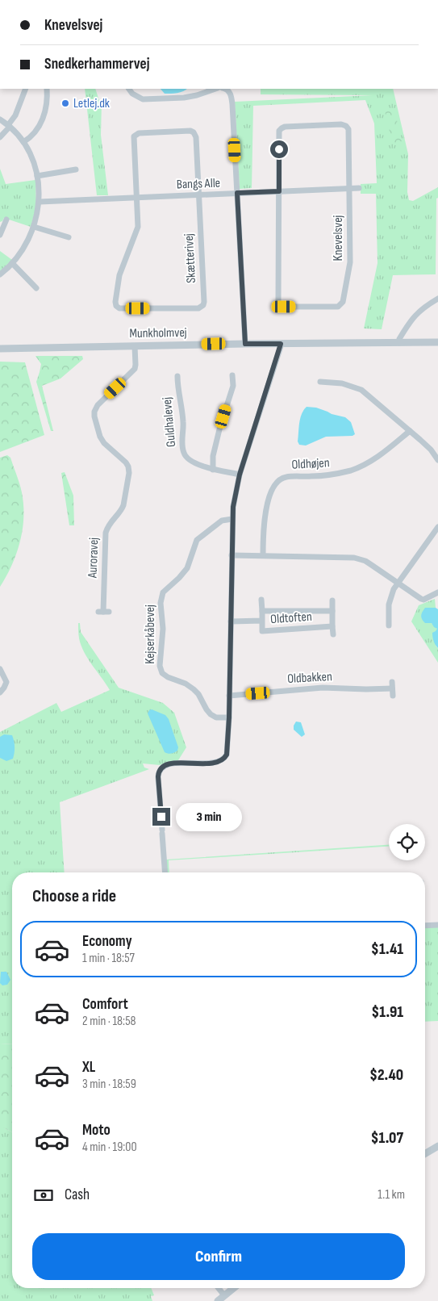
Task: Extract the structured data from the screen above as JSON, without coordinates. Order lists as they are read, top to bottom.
{
  "streets": {
    "street": [
      "Bangs Alle",
      "Knevelsvej",
      "Skætterivej",
      "Munkholmvej",
      "Guldhalevej",
      "Oldhøjen",
      "Auroravej",
      "Oldtoften",
      "Kejserkåbevej",
      "Oldbakken"
    ]
  },
  "crossings": [
    ["Bangs Alle", "Knevelsvej"],
    ["Bangs Alle", "Skætterivej"],
    ["Munkholmvej", "Auroravej"]
  ],
  "places": ["Letlej.dk"],
  "page": {
    "banner": ["Knevelsvej", "Snedkerhammervej"],
    "bubble": "3 min",
    "heading": "Choose a ride",
    "list": [
      {
        "name": "Economy",
        "note": "1 min · 18:57",
        "value": "$1.41"
      },
      {
        "name": "Comfort",
        "note": "2 min · 18:58",
        "value": "$1.91"
      },
      {
        "name": "XL",
        "note": "3 min · 18:59",
        "value": "$2.40"
      },
      {
        "name": "Moto",
        "note": "4 min · 19:00",
        "value": "$1.07"
      }
    ],
    "pay": ["Cash", "1.1 km"],
    "buttons": "Confirm"
  }
}
